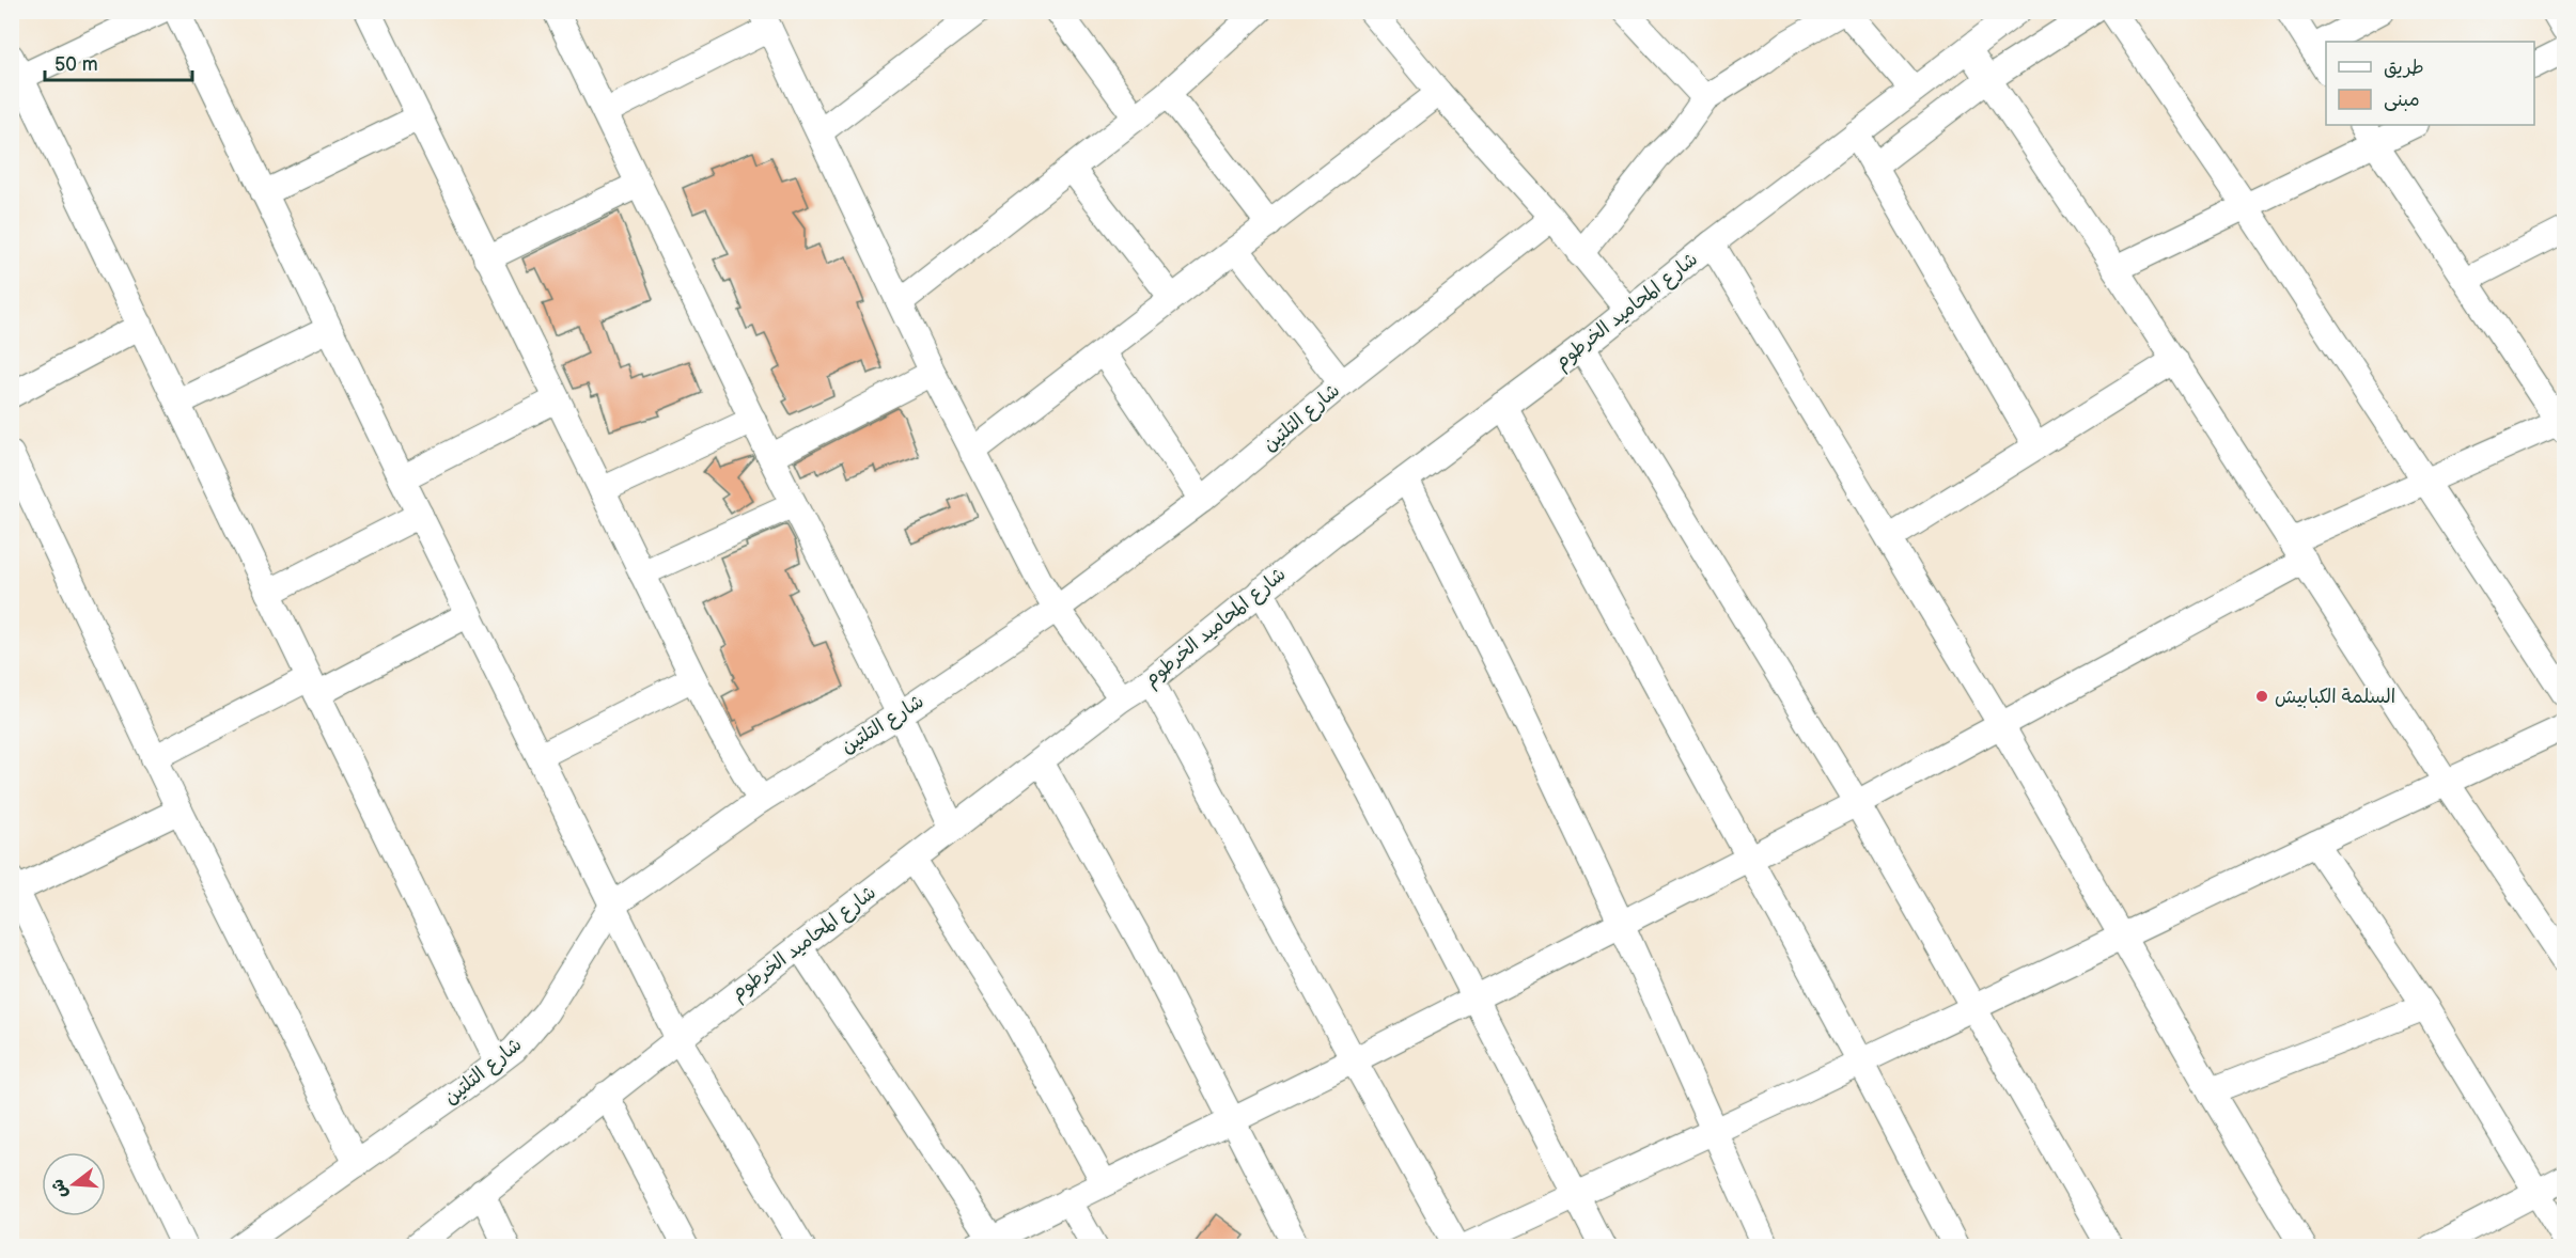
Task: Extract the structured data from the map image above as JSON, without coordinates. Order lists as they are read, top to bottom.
{
  "streets": {
    "street": ["شارع المحاميد الخرطوم", "شارع التلتين"]
  },
  "places": ["السلمة الكبابيش"],
  "legend": ["طريق", "مبنى"],
  "scale_bar": "50 m",
  "north": "left"
}
